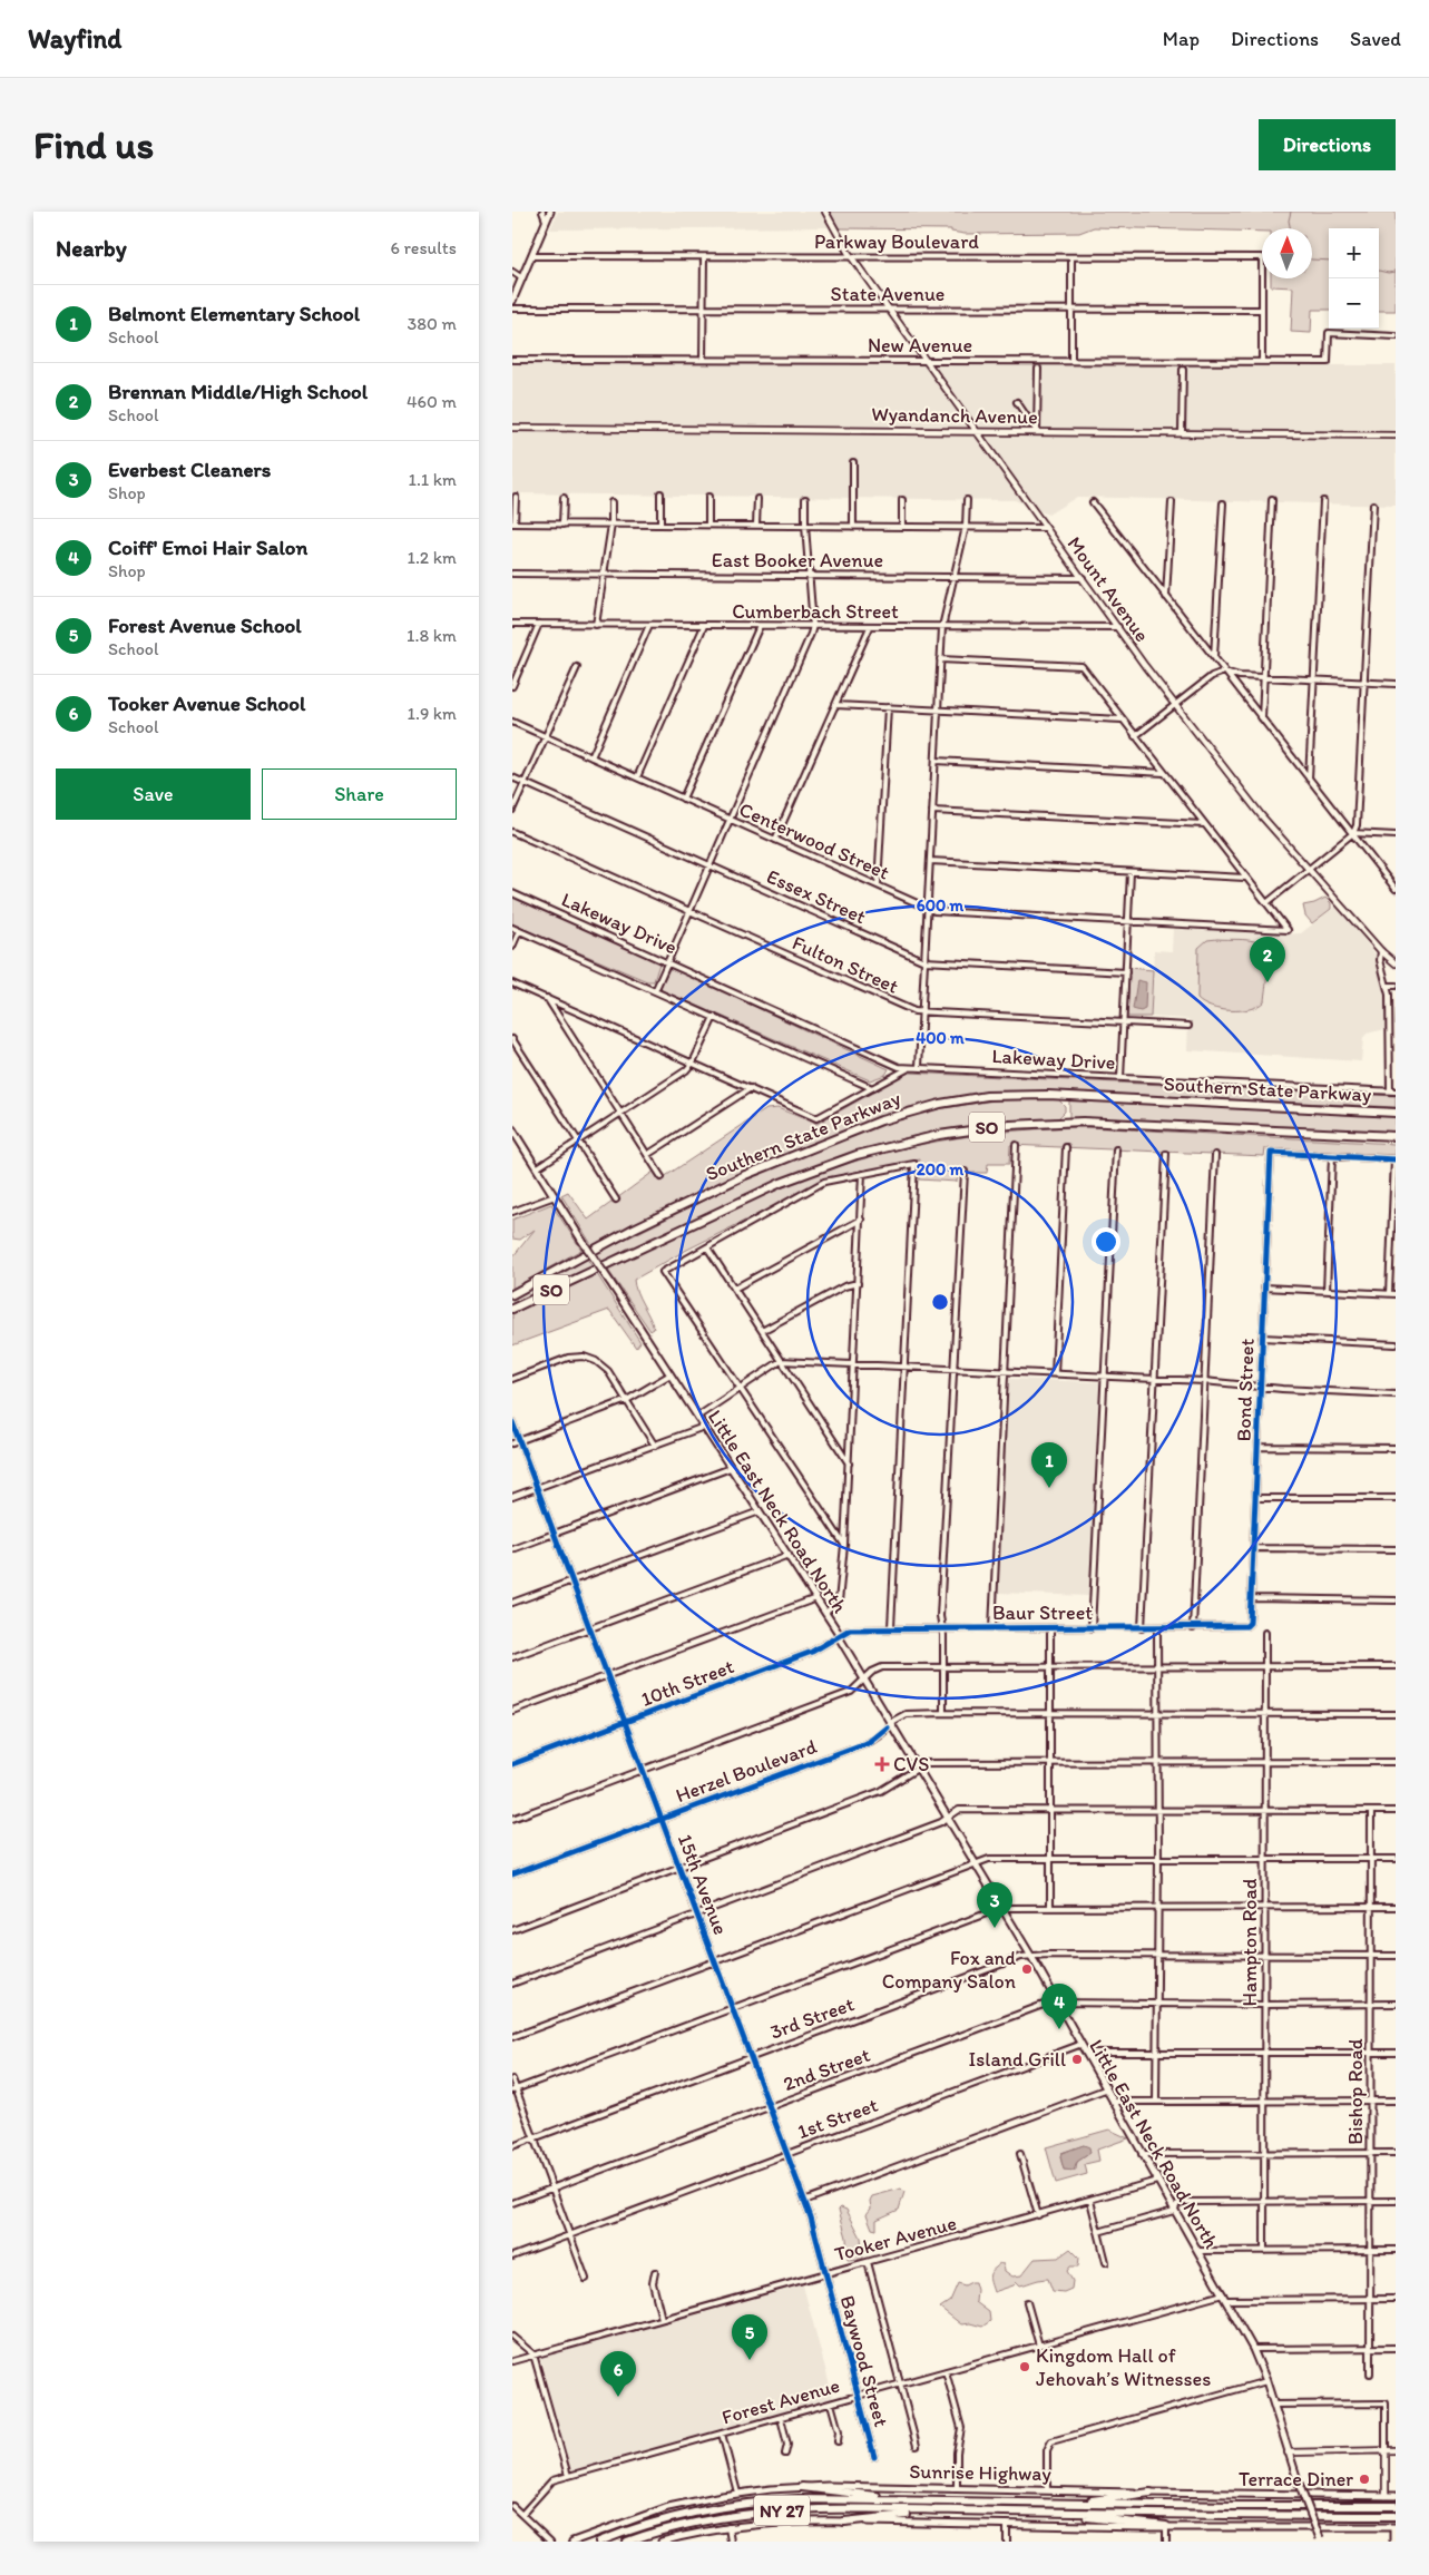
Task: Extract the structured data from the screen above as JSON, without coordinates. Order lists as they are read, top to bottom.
{
  "streets": {
    "highway": [
      "Southern State Parkway",
      "SO",
      "Sunrise Highway",
      "NY 27"
    ],
    "main road": ["Little East Neck Road North"],
    "street": [
      "Parkway Boulevard",
      "State Avenue",
      "New Avenue",
      "Wyandanch Avenue",
      "East Booker Avenue",
      "Mount Avenue",
      "Cumberbach Street",
      "Centerwood Street",
      "Essex Street",
      "Lakeway Drive",
      "Fulton Street",
      "Bond Street",
      "Baur Street",
      "10th Street",
      "Herzel Boulevard",
      "15th Avenue",
      "Hampton Road",
      "3rd Street",
      "2nd Street",
      "Bishop Road",
      "1st Street",
      "Tooker Avenue",
      "Baywood Street",
      "Forest Avenue"
    ]
  },
  "crossings": [
    ["Parkway Boulevard", "State Avenue"],
    ["Parkway Boulevard", "Mount Avenue"],
    ["State Avenue", "Mount Avenue"],
    ["New Avenue", "Mount Avenue"],
    ["Wyandanch Avenue", "Mount Avenue"],
    ["East Booker Avenue", "Mount Avenue"],
    ["Mount Avenue", "Cumberbach Street"],
    ["Bond Street", "Baur Street"],
    ["Little East Neck Road North", "Baur Street"],
    ["Little East Neck Road North", "10th Street"],
    ["Little East Neck Road North", "Herzel Boulevard"],
    ["Little East Neck Road North", "3rd Street"],
    ["Little East Neck Road North", "2nd Street"],
    ["Little East Neck Road North", "1st Street"],
    ["Little East Neck Road North", "Tooker Avenue"],
    ["Little East Neck Road North", "Forest Avenue"],
    ["Baur Street", "10th Street"],
    ["10th Street", "15th Avenue"],
    ["Herzel Boulevard", "15th Avenue"],
    ["15th Avenue", "3rd Street"],
    ["15th Avenue", "2nd Street"],
    ["15th Avenue", "1st Street"],
    ["15th Avenue", "Baywood Street"],
    ["Hampton Road", "3rd Street"],
    ["Hampton Road", "2nd Street"],
    ["3rd Street", "Bishop Road"],
    ["2nd Street", "Bishop Road"],
    ["Bishop Road", "Forest Avenue"],
    ["Tooker Avenue", "Baywood Street"],
    ["Baywood Street", "Forest Avenue"]
  ],
  "places": {
    "health": ["CVS"],
    "other": [
      "Fox and Company Salon",
      "Island Grill",
      "Kingdom Hall of Jehovah’s Witnesses",
      "Terrace Diner"
    ]
  },
  "north": "top",
  "page": {
    "header": "Wayfind",
    "nav": ["Map", "Directions", "Saved"],
    "buttons": [
      "Directions",
      ["Save", "Share"]
    ],
    "title": "Find us",
    "heading": ["Nearby", "6 results"],
    "map_buttons": ["+", "−"],
    "list": [
      {
        "mark": "1",
        "name": "Belmont Elementary School",
        "note": "School",
        "value": "380 m"
      },
      {
        "mark": "2",
        "name": "Brennan Middle/High School",
        "note": "School",
        "value": "460 m"
      },
      {
        "mark": "3",
        "name": "Everbest Cleaners",
        "note": "Shop",
        "value": "1.1 km"
      },
      {
        "mark": "4",
        "name": "Coiff' Emoi Hair Salon",
        "note": "Shop",
        "value": "1.2 km"
      },
      {
        "mark": "5",
        "name": "Forest Avenue School",
        "note": "School",
        "value": "1.8 km"
      },
      {
        "mark": "6",
        "name": "Tooker Avenue School",
        "note": "School",
        "value": "1.9 km"
      }
    ],
    "pins": [
      "2",
      "1",
      "3",
      "4",
      "5",
      "6"
    ]
  },
  "rings": ["600 m", "400 m", "200 m"]
}
